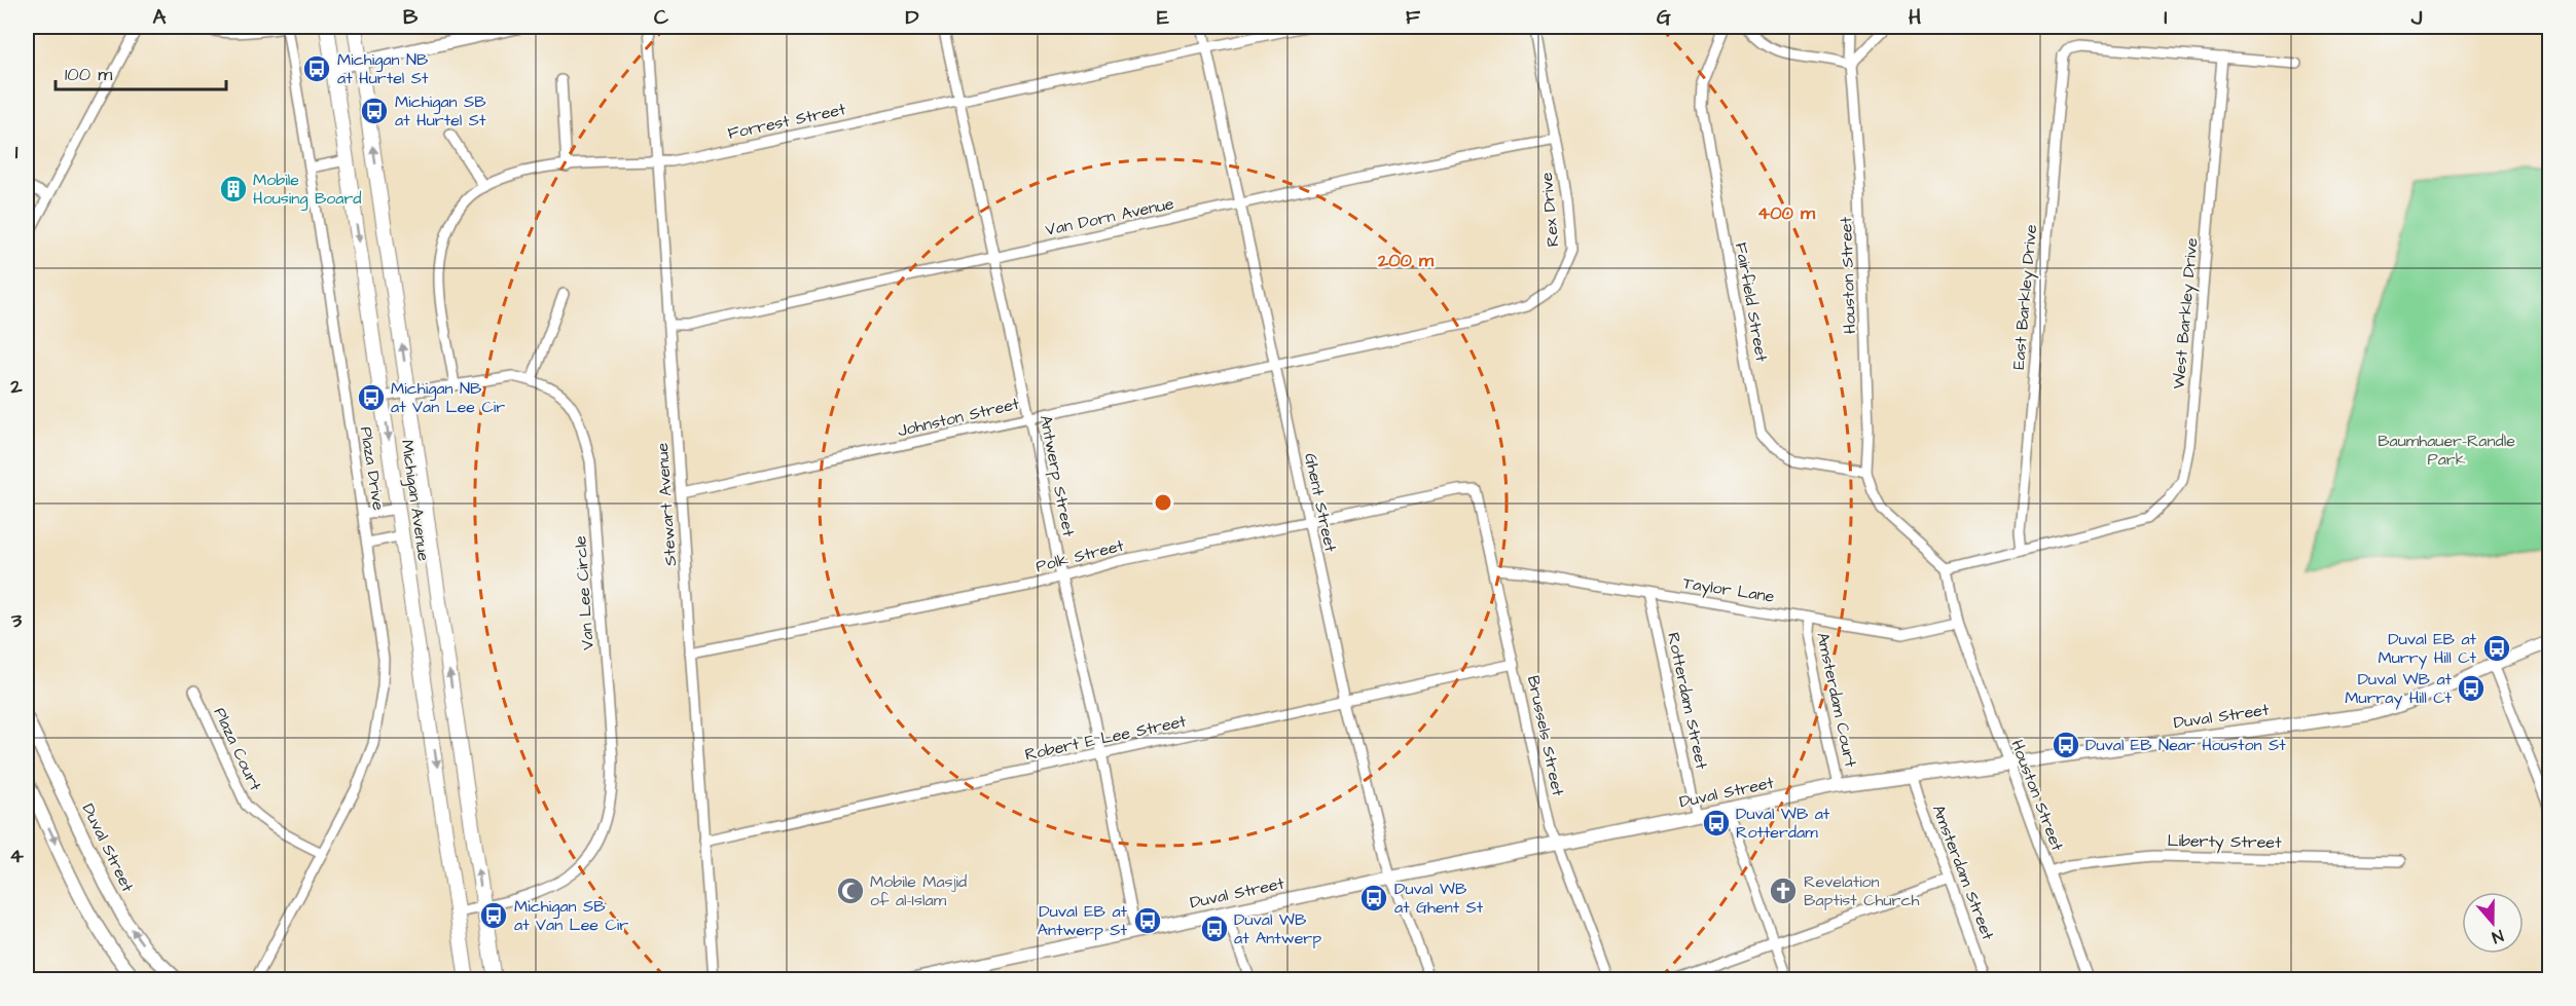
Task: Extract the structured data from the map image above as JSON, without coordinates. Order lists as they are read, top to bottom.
{
  "streets": {
    "main road": ["Michigan Avenue"],
    "street": [
      "Forrest Street",
      "Rex Drive",
      "Van Dorn Avenue",
      "Houston Street",
      "East Barkley Drive",
      "Fairfield Street",
      "West Barkley Drive",
      "Johnston Street",
      "Plaza Drive",
      "Antwerp Street",
      "Ghent Street",
      "Stewart Avenue",
      "Polk Street",
      "Taylor Lane",
      "Van Lee Circle",
      "Amsterdam Court",
      "Rotterdam Street",
      "Duval Street",
      "Brussels Street",
      "Robert E Lee Street",
      "Plaza Court",
      "Liberty Street",
      "Amsterdam Street"
    ]
  },
  "crossings": [
    ["Forrest Street", "Antwerp Street"],
    ["Forrest Street", "Ghent Street"],
    ["Forrest Street", "Stewart Avenue"],
    ["Forrest Street", "Van Lee Circle"],
    ["Rex Drive", "Van Dorn Avenue"],
    ["Rex Drive", "Johnston Street"],
    ["Van Dorn Avenue", "Antwerp Street"],
    ["Van Dorn Avenue", "Ghent Street"],
    ["Van Dorn Avenue", "Stewart Avenue"],
    ["Houston Street", "Fairfield Street"],
    ["Houston Street", "West Barkley Drive"],
    ["Houston Street", "Taylor Lane"],
    ["Houston Street", "Duval Street"],
    ["Houston Street", "Liberty Street"],
    ["East Barkley Drive", "West Barkley Drive"],
    ["Johnston Street", "Antwerp Street"],
    ["Johnston Street", "Ghent Street"],
    ["Johnston Street", "Stewart Avenue"],
    ["Plaza Drive", "Plaza Court"],
    ["Antwerp Street", "Polk Street"],
    ["Antwerp Street", "Duval Street"],
    ["Antwerp Street", "Robert E Lee Street"],
    ["Michigan Avenue", "Van Lee Circle"],
    ["Ghent Street", "Polk Street"],
    ["Ghent Street", "Duval Street"],
    ["Ghent Street", "Robert E Lee Street"],
    ["Stewart Avenue", "Polk Street"],
    ["Stewart Avenue", "Robert E Lee Street"],
    ["Polk Street", "Brussels Street"],
    ["Taylor Lane", "Amsterdam Court"],
    ["Taylor Lane", "Rotterdam Street"],
    ["Taylor Lane", "Brussels Street"],
    ["Amsterdam Court", "Duval Street"],
    ["Rotterdam Street", "Duval Street"],
    ["Duval Street", "Brussels Street"],
    ["Duval Street", "Amsterdam Street"],
    ["Brussels Street", "Robert E Lee Street"]
  ],
  "parks": ["Baumhauer-Randle Park"],
  "places": {
    "bus stop": [
      "Michigan NB at Hurtel St",
      "Michigan SB at Hurtel St",
      "Michigan NB at Van Lee Cir",
      "Duval EB at Murry Hill Ct",
      "Duval WB at Murray Hill Ct",
      "Duval EB Near Houston St",
      "Duval WB at Rotterdam",
      "Duval WB at Ghent St",
      "Michigan SB at Van Lee Cir",
      "Duval EB at Antwerp St",
      "Duval WB at Antwerp"
    ],
    "building": ["Mobile Housing Board"],
    "mosque": ["Mobile Masjid of al-Islam"],
    "church": ["Revelation Baptist Church"]
  },
  "scale_bar": "100 m",
  "north": "bottom",
  "grid": {
    "columns": [
      "A",
      "B",
      "C",
      "D",
      "E",
      "F",
      "G",
      "H",
      "I",
      "J"
    ],
    "rows": [
      "1",
      "2",
      "3",
      "4"
    ]
  },
  "rings": ["400 m", "200 m"]
}
